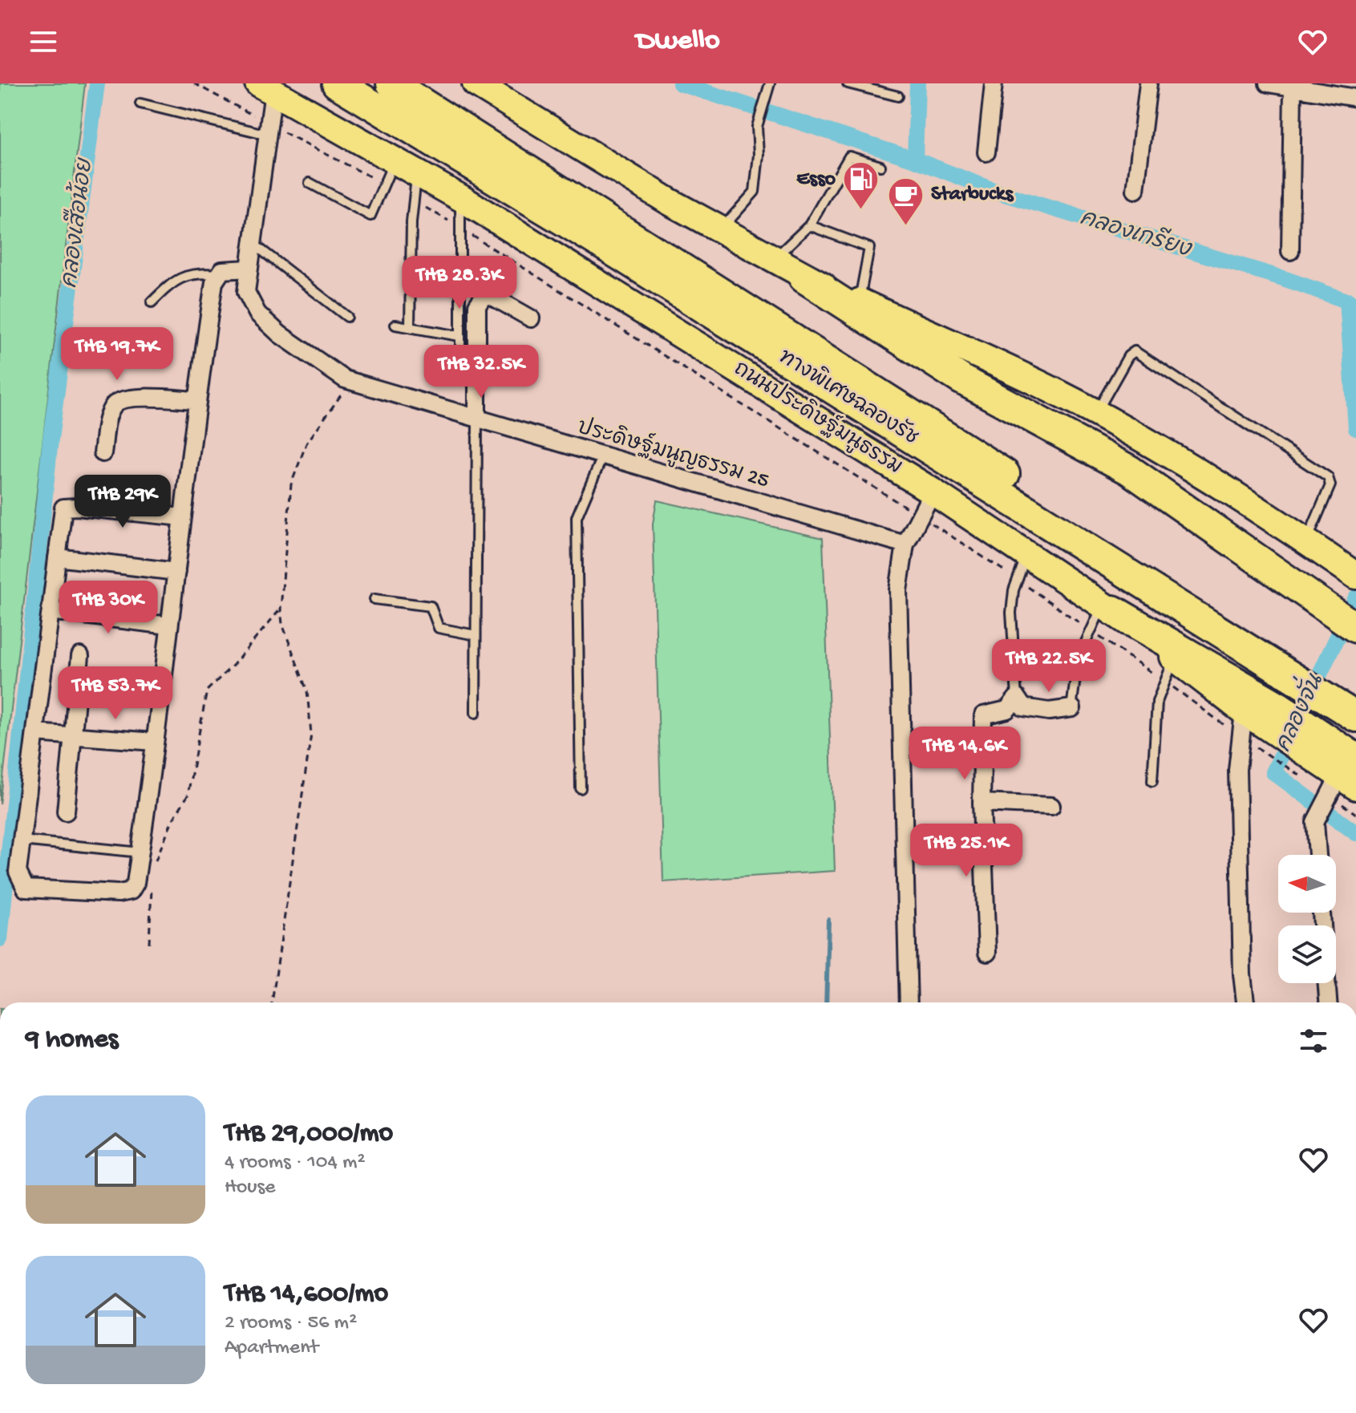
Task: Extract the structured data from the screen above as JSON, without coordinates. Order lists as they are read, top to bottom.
{
  "streets": {
    "highway": ["ทางพิเศษฉลองรัช"],
    "main road": ["ถนนประดิษฐ์มนูธรรม"],
    "street": ["ประดิษฐ์มนูญธรรม 25"]
  },
  "crossings": [
    ["ถนนประดิษฐ์มนูธรรม", "ประดิษฐ์มนูญธรรม 25"]
  ],
  "water": ["คลองเสือน้อย", "คลองเกรียง", "คลองจั่น"],
  "places": {
    "fuel station": ["Esso"],
    "cafe": ["Starbucks"]
  },
  "north": "left",
  "page": {
    "header": "Dwello",
    "price": [
      "THB 28.3K",
      "THB 19.7K",
      "THB 32.5K",
      "THB 29K",
      "THB 30K",
      "THB 22.5K",
      "THB 53.7K",
      "THB 14.6K",
      "THB 25.1K"
    ],
    "heading": "9 homes",
    "list": [
      {
        "name": "THB 29,000/mo",
        "note": "4 rooms · 104 m² · House"
      },
      {
        "name": "THB 14,600/mo",
        "note": "2 rooms · 56 m² · Apartment"
      }
    ]
  }
}
